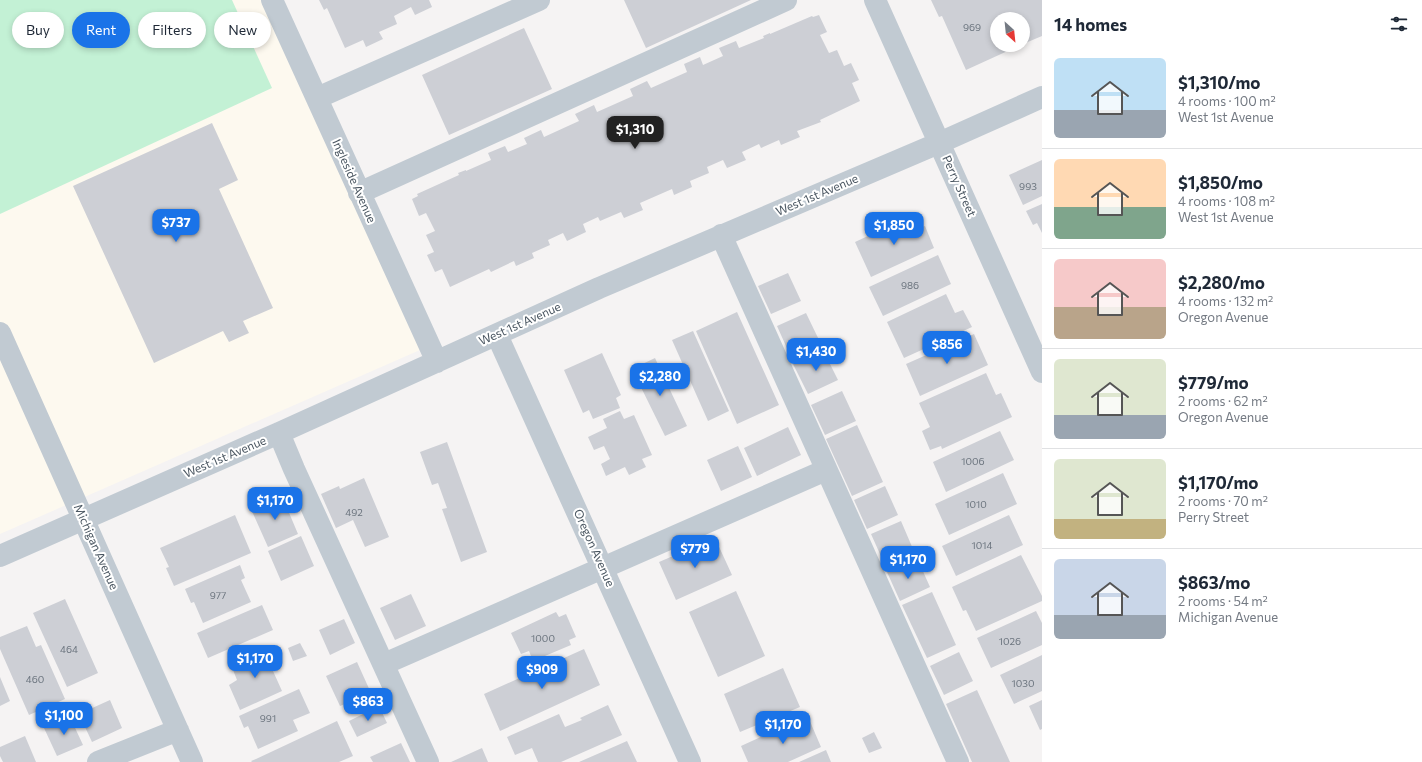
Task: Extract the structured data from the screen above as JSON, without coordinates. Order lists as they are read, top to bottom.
{
  "streets": {
    "street": [
      "Ingleside Avenue",
      "Perry Street",
      "West 1st Avenue",
      "Michigan Avenue",
      "Oregon Avenue"
    ]
  },
  "crossings": [
    ["Ingleside Avenue", "West 1st Avenue"],
    ["Perry Street", "West 1st Avenue"],
    ["West 1st Avenue", "Michigan Avenue"],
    ["West 1st Avenue", "Oregon Avenue"]
  ],
  "house_numbers": [
    "969",
    "993",
    "986",
    "1006",
    "1010",
    "492",
    "1014",
    "977",
    "1000",
    "1026",
    "464",
    "460",
    "1030",
    "991"
  ],
  "north": "bottom right",
  "page": {
    "heading": "14 homes",
    "chip": [
      "Buy",
      "Rent",
      "Filters",
      "New"
    ],
    "list": [
      {
        "name": "$1,310/mo",
        "note": "4 rooms · 100 m² · West 1st Avenue"
      },
      {
        "name": "$1,850/mo",
        "note": "4 rooms · 108 m² · West 1st Avenue"
      },
      {
        "name": "$2,280/mo",
        "note": "4 rooms · 132 m² · Oregon Avenue"
      },
      {
        "name": "$779/mo",
        "note": "2 rooms · 62 m² · Oregon Avenue"
      },
      {
        "name": "$1,170/mo",
        "note": "2 rooms · 70 m² · Perry Street"
      },
      {
        "name": "$863/mo",
        "note": "2 rooms · 54 m² · Michigan Avenue"
      }
    ],
    "price": [
      "$1,310",
      "$737",
      "$1,850",
      "$856",
      "$1,430",
      "$2,280",
      "$1,170",
      "$779",
      "$1,170",
      "$1,170",
      "$909",
      "$863",
      "$1,100",
      "$1,170"
    ]
  }
}
